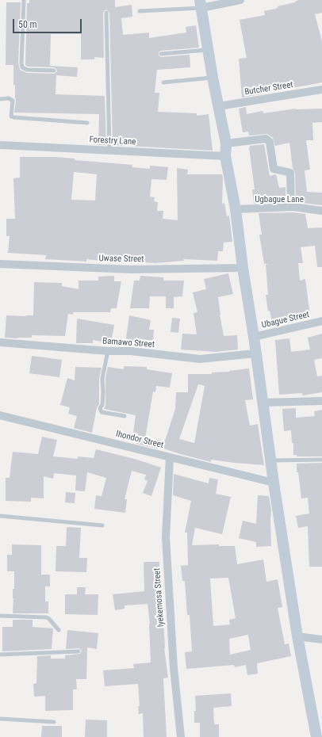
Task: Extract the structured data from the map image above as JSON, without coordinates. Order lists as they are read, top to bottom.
{
  "streets": {
    "street": [
      "Butcher Street",
      "Forestry Lane",
      "Ugbague Lane",
      "Uwase Street",
      "Ubague Street",
      "Bamawo Street",
      "Ihondor Street",
      "Iyekemosa Street"
    ]
  },
  "crossings": [
    ["Ihondor Street", "Iyekemosa Street"]
  ],
  "scale_bar": "50 m"
}
